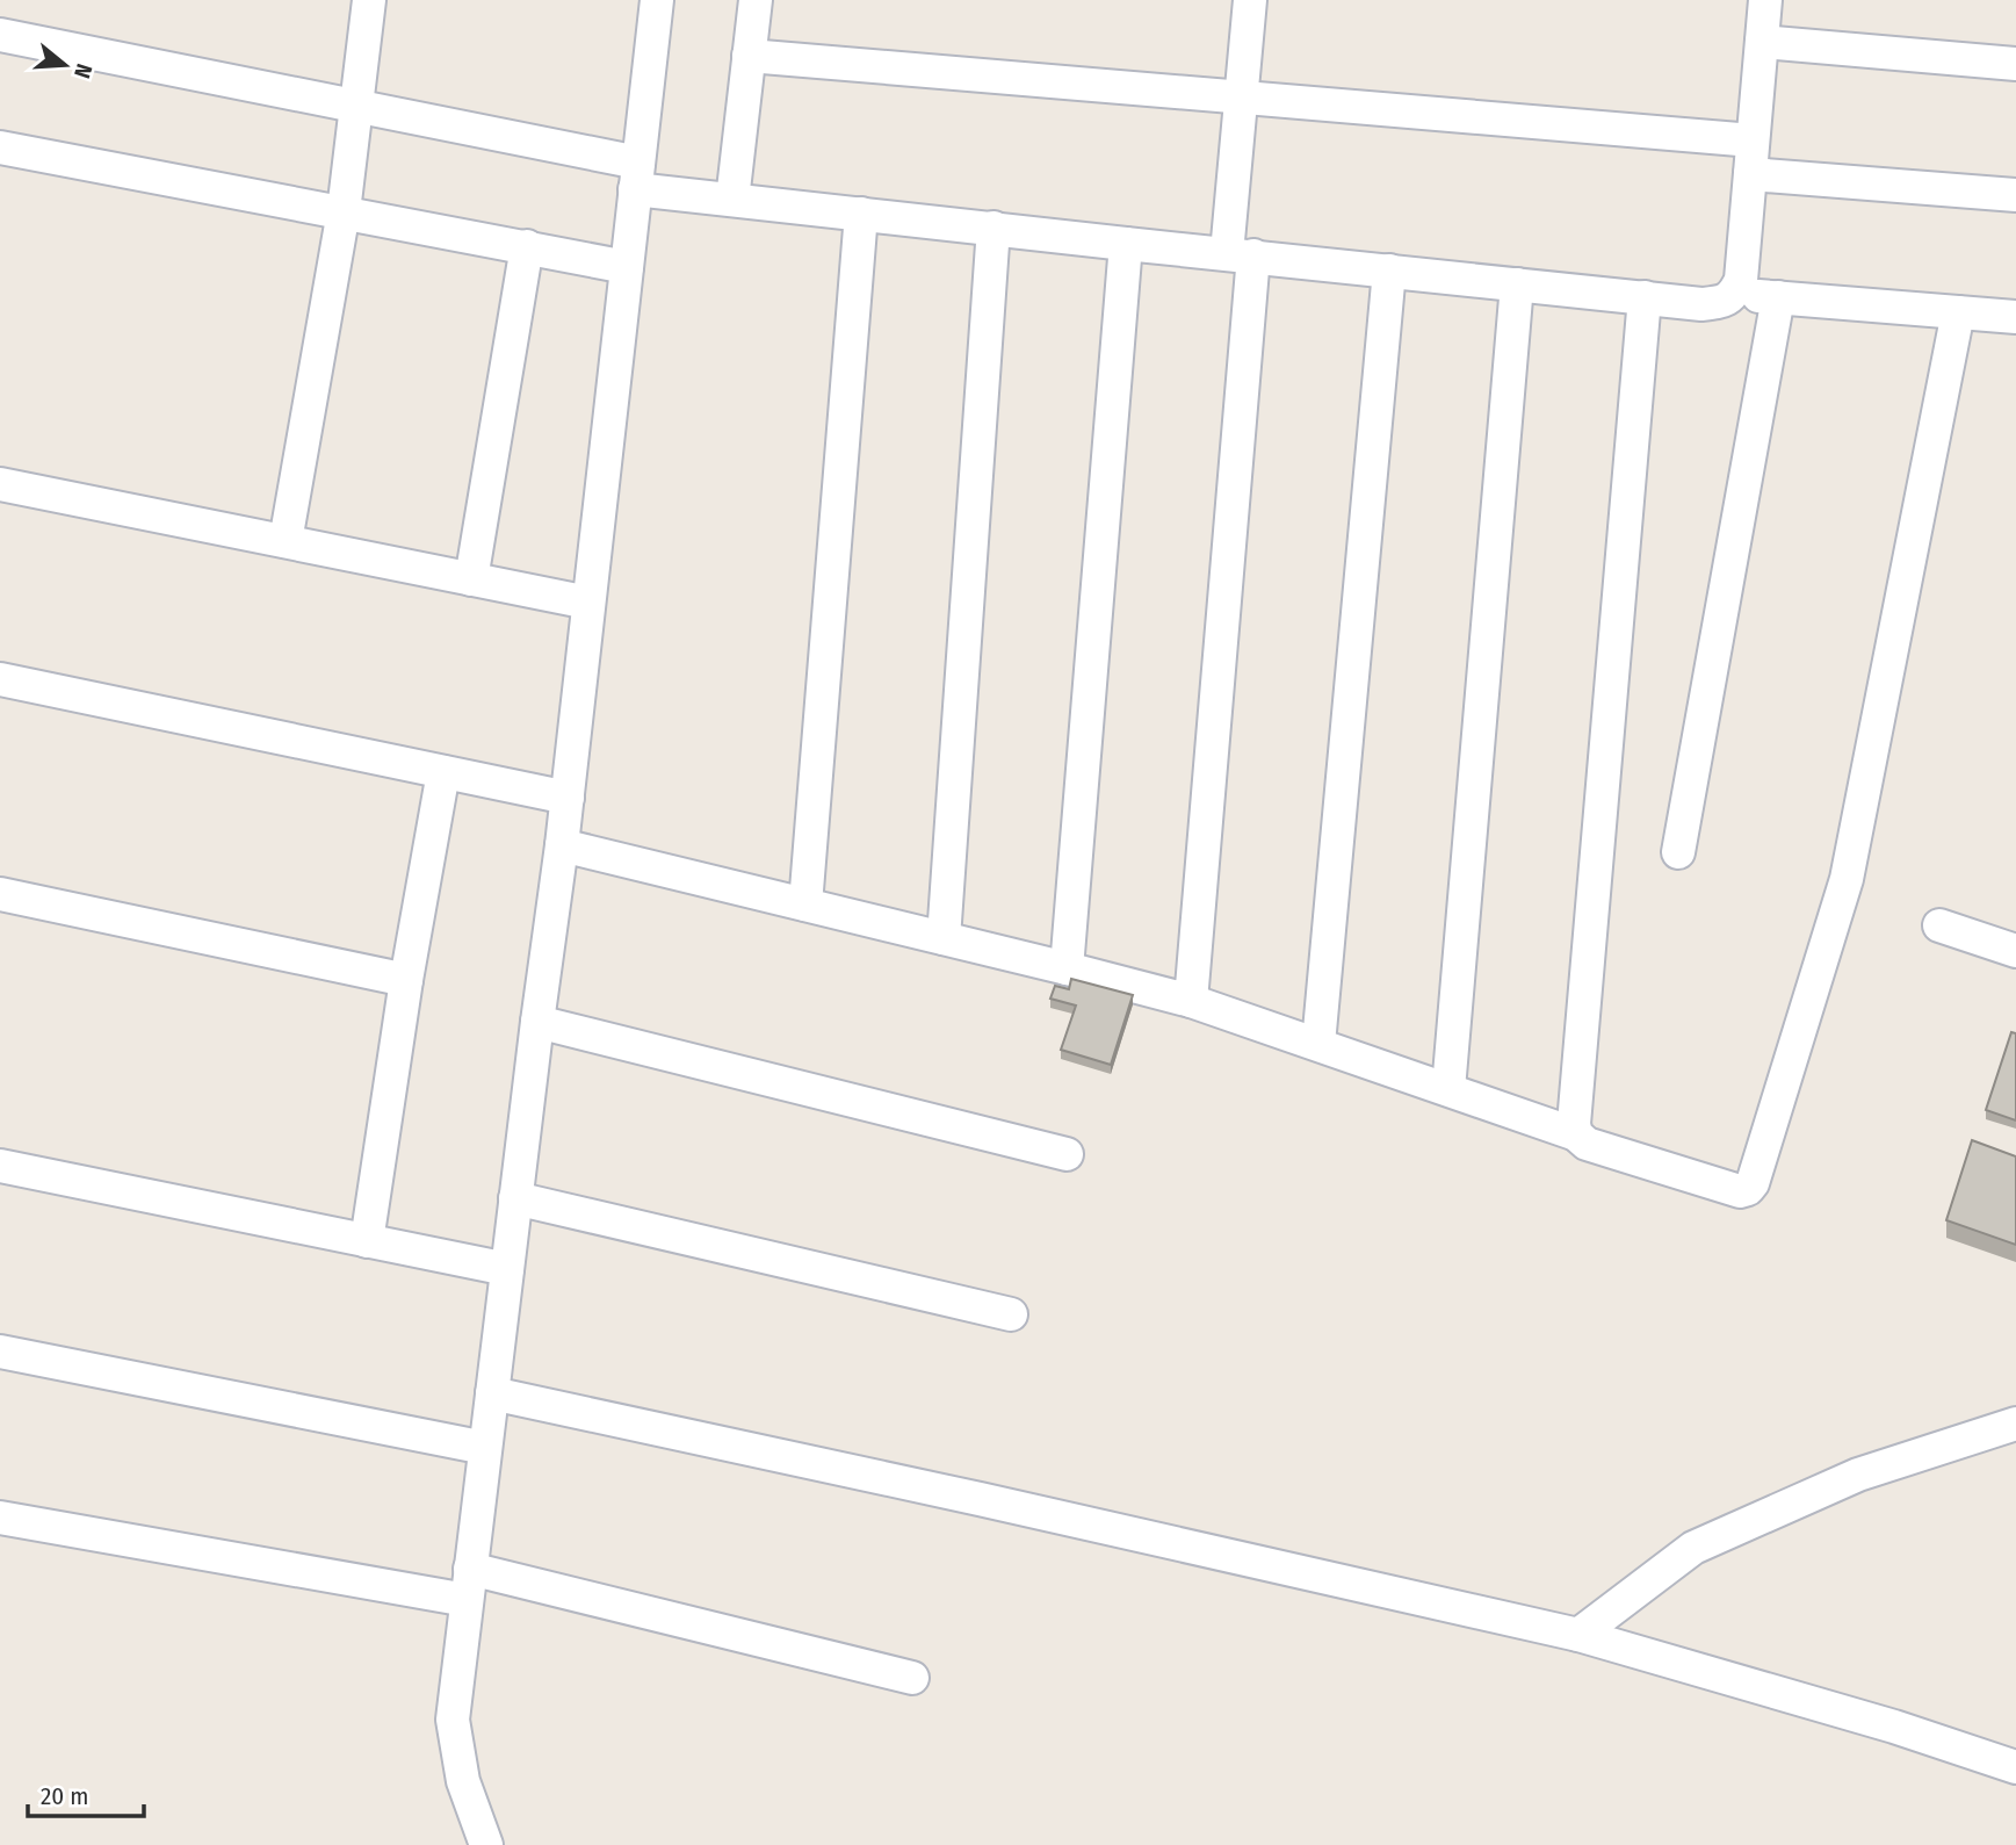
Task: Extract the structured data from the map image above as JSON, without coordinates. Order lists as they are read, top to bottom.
{
  "scale_bar": "20 m",
  "north": "right"
}
